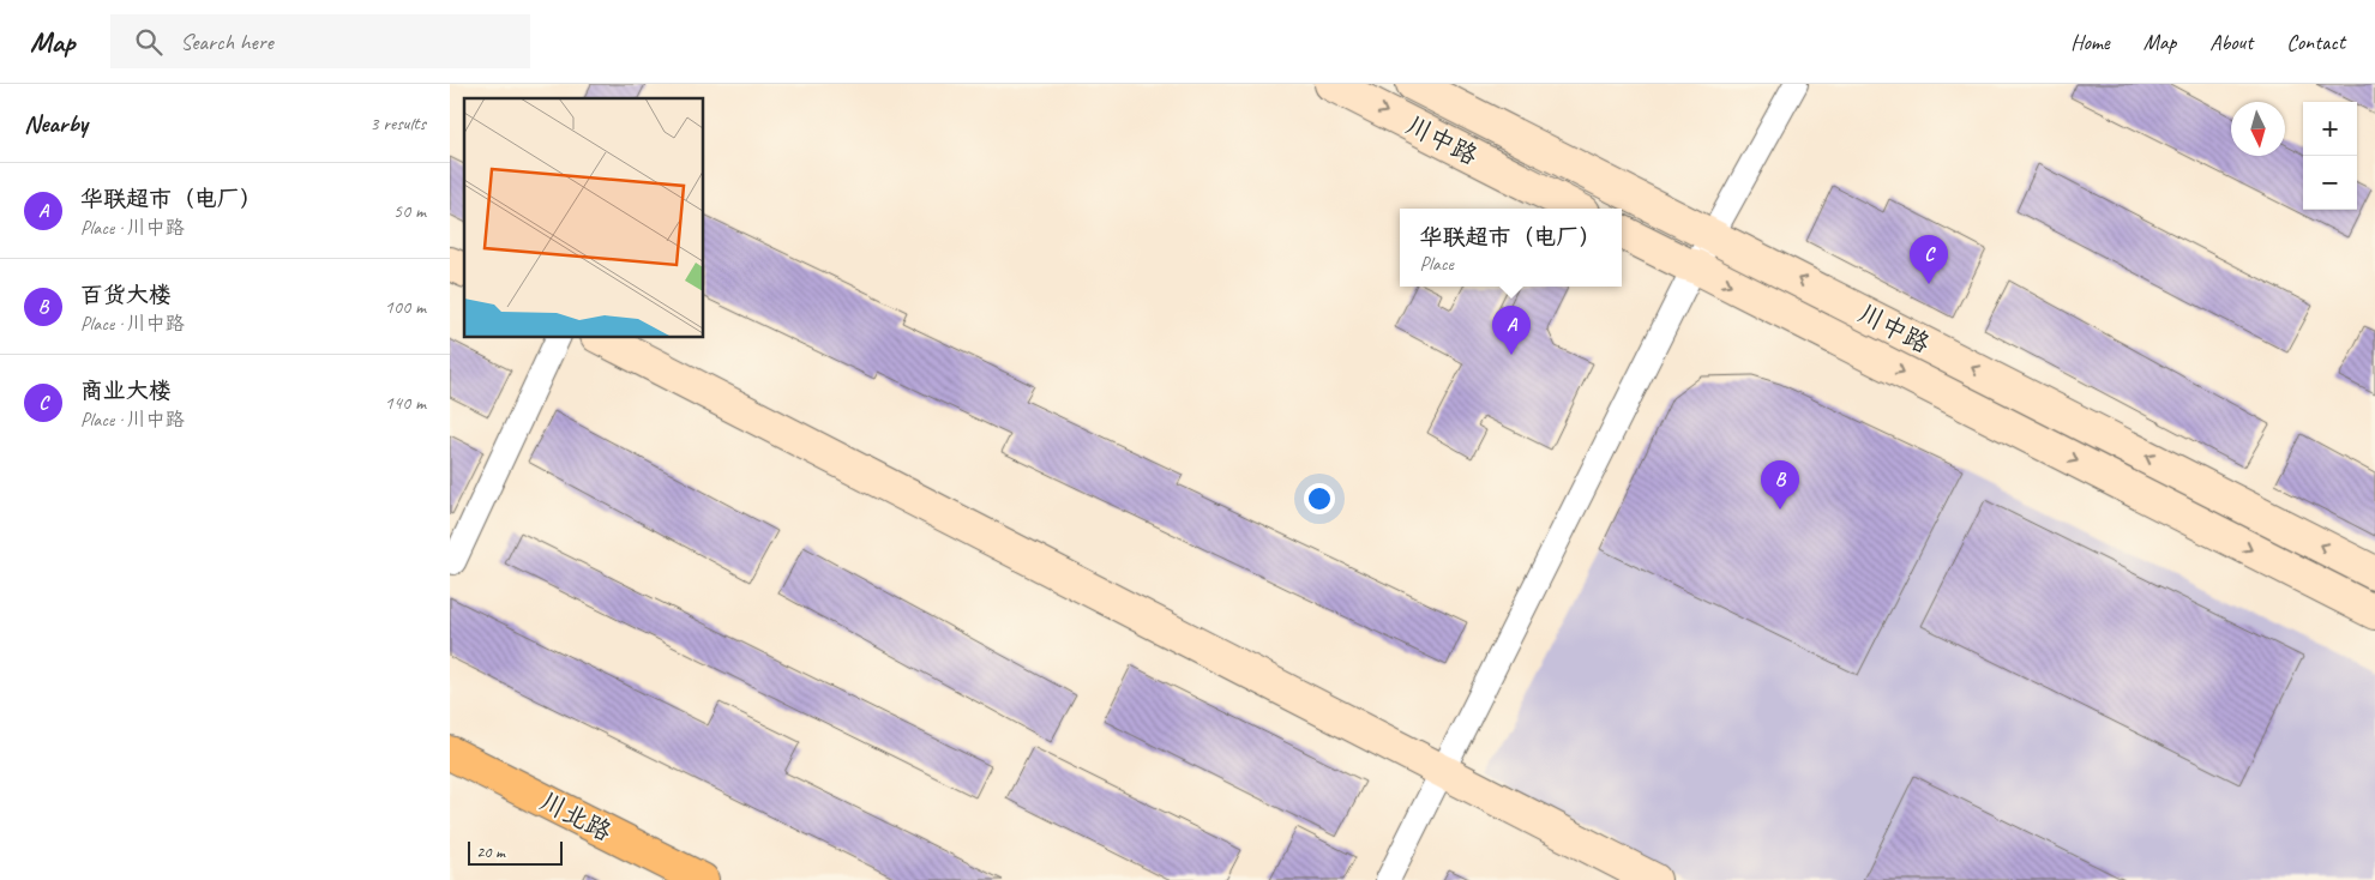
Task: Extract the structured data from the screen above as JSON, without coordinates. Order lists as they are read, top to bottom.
{
  "streets": {
    "main road": ["川北路"],
    "street": ["川中路"]
  },
  "scale_bar": "20 m",
  "north": "bottom",
  "page": {
    "header": "Map",
    "search": "Search here",
    "nav": [
      "Home",
      "Map",
      "About",
      "Contact"
    ],
    "heading": ["Nearby", "3 results"],
    "map_buttons": ["+", "−"],
    "list": [
      {
        "mark": "A",
        "name": "华联超市（电厂）",
        "note": "Place · 川中路",
        "value": "50 m"
      },
      {
        "mark": "B",
        "name": "百货大楼",
        "note": "Place · 川中路",
        "value": "100 m"
      },
      {
        "mark": "C",
        "name": "商业大楼",
        "note": "Place · 川中路",
        "value": "140 m"
      }
    ],
    "popup": ["华联超市（电厂）", "Place"],
    "pins": ["C", "A", "B"],
    "scale": "20 m"
  }
}
